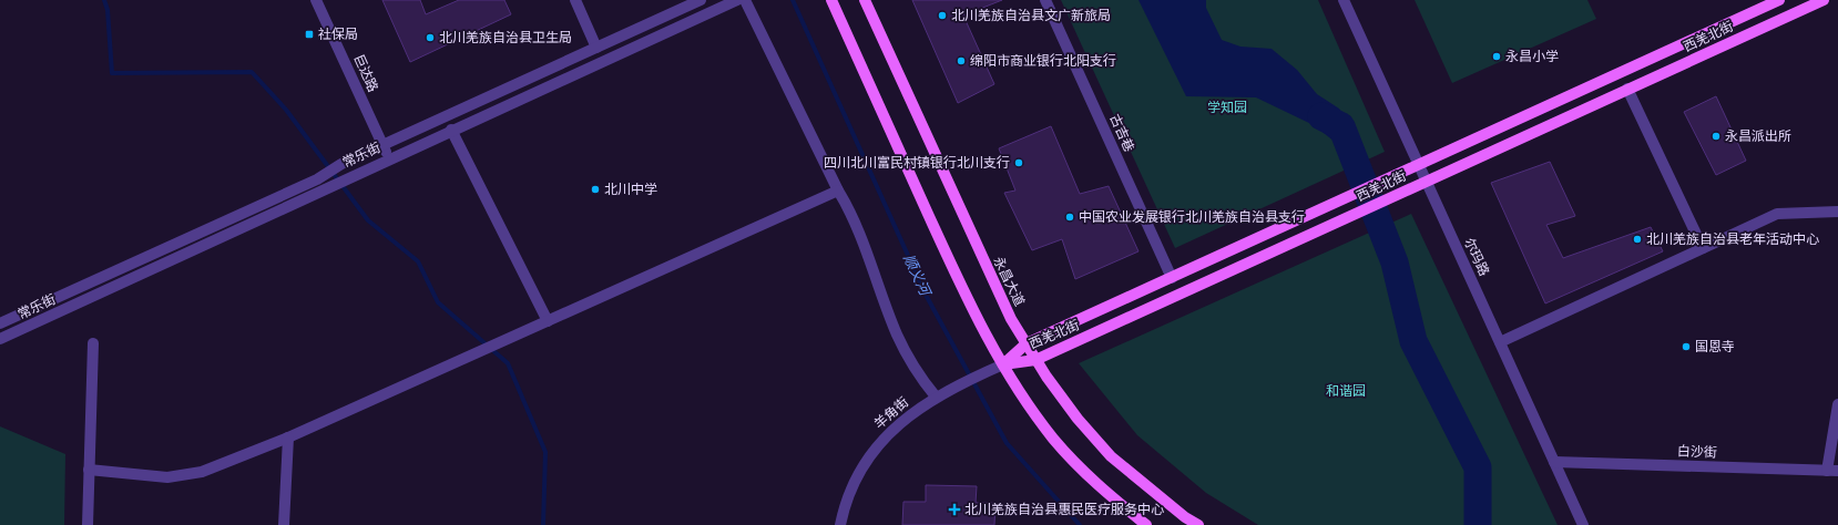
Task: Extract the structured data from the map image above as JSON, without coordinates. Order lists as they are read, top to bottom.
{
  "streets": {
    "main road": ["西羌北街", "永昌大道"],
    "street": [
      "巨达路",
      "古吉巷",
      "常乐街",
      "尔玛路",
      "羊角街",
      "白沙街"
    ]
  },
  "crossings": [
    ["西羌北街", "古吉巷"],
    ["西羌北街", "尔玛路"],
    ["西羌北街", "永昌大道"],
    ["西羌北街", "羊角街"],
    ["巨达路", "常乐街"],
    ["尔玛路", "白沙街"]
  ],
  "water": ["顺义河"],
  "parks": ["学知园", "和谐园"],
  "places": {
    "other": [
      "北川羌族自治县文广新旅局",
      "北川羌族自治县卫生局",
      "永昌小学",
      "绵阳市商业银行北阳支行",
      "永昌派出所",
      "四川北川富民村镇银行北川支行",
      "北川中学",
      "中国农业发展银行北川羌族自治县支行",
      "北川羌族自治县老年活动中心",
      "国恩寺"
    ],
    "transit": ["社保局"],
    "health": ["北川羌族自治县惠民医疗服务中心"]
  }
}
